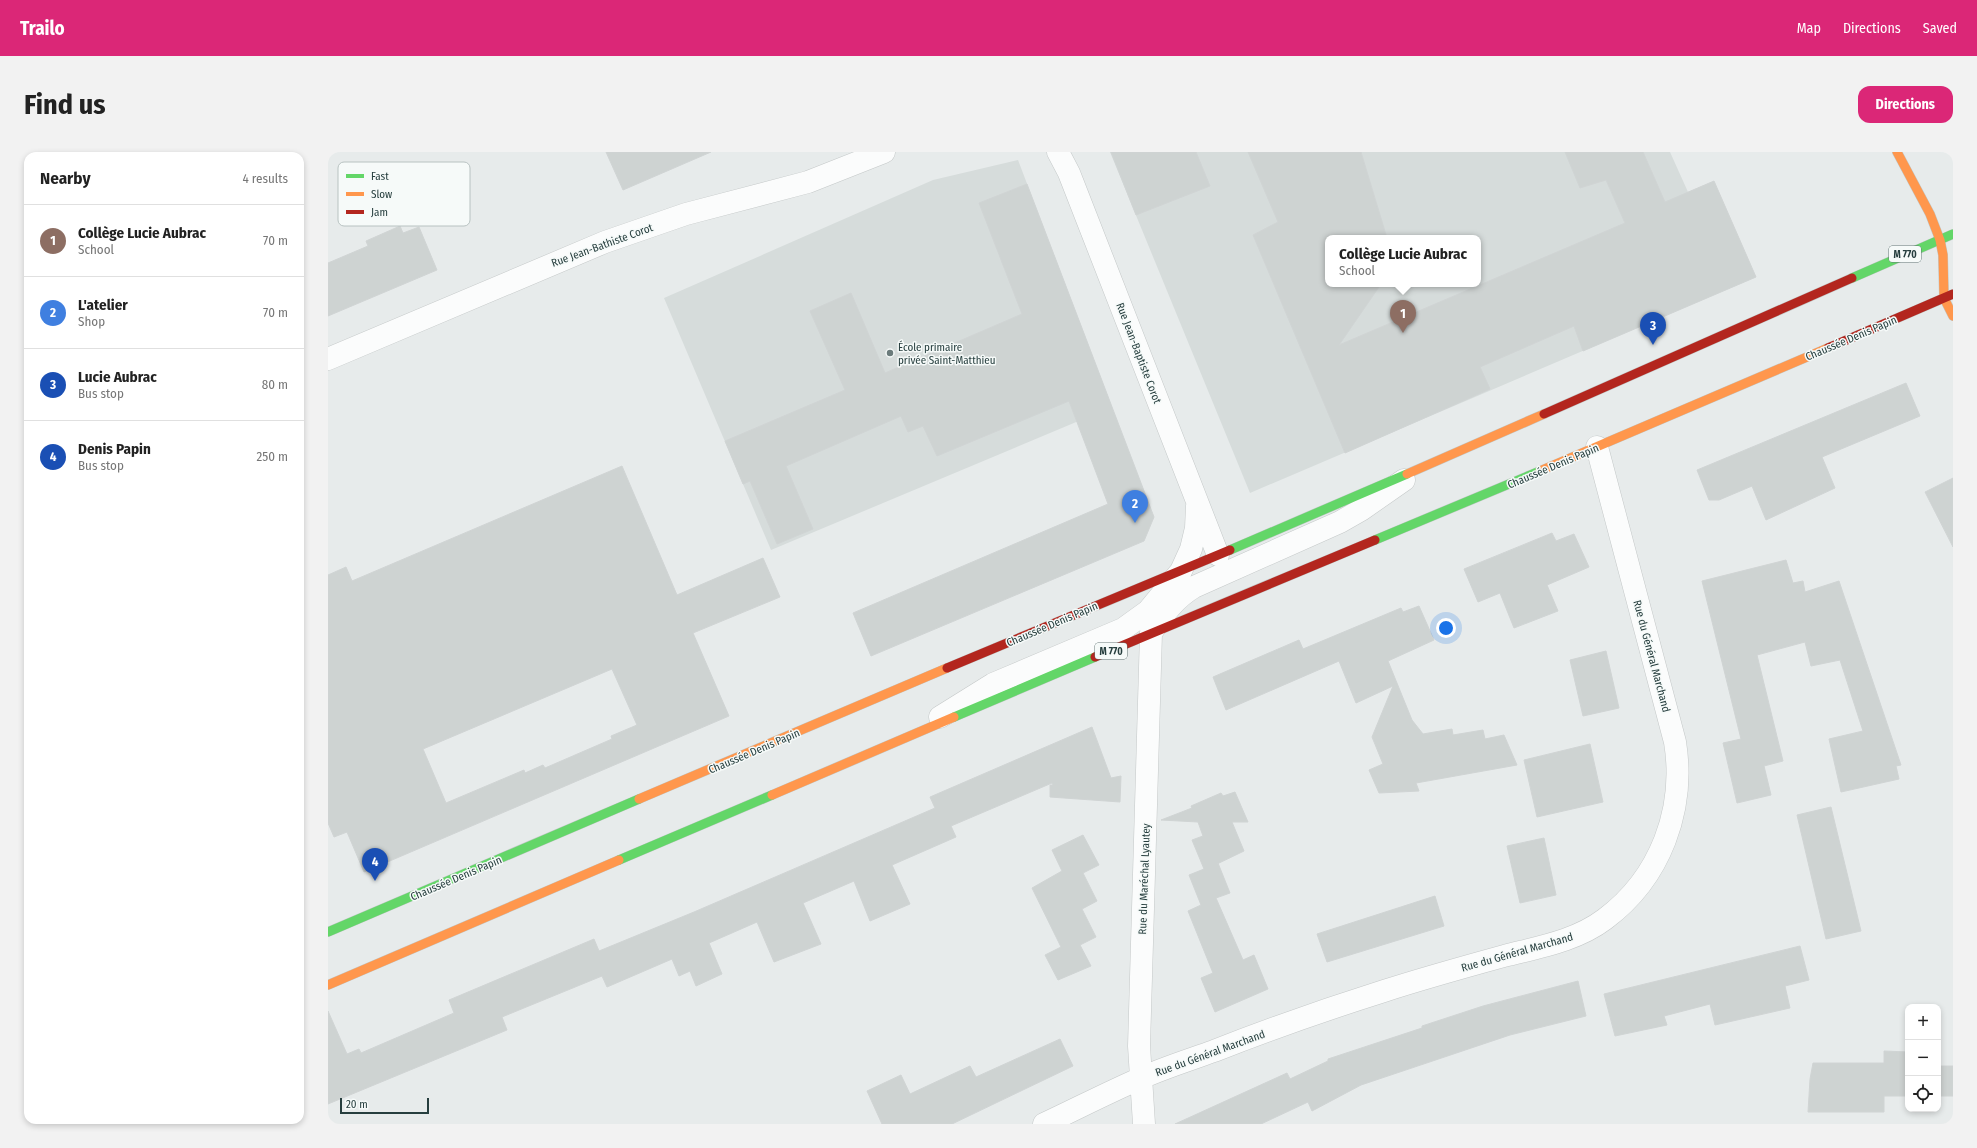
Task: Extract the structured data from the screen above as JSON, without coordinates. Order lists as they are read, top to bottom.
{
  "streets": {
    "main road": ["M 770", "Chaussée Denis Papin"],
    "street": [
      "Rue Jean-Bathiste Corot",
      "Rue Jean-Baptiste Corot",
      "Rue du Général Marchand",
      "Rue du Maréchal Lyautey"
    ]
  },
  "crossings": [
    ["Chaussée Denis Papin", "Rue Jean-Baptiste Corot"],
    ["Chaussée Denis Papin", "Rue du Général Marchand"],
    ["Chaussée Denis Papin", "Rue du Maréchal Lyautey"],
    ["Rue du Général Marchand", "Rue du Maréchal Lyautey"]
  ],
  "places": ["École primaire privée Saint-Matthieu"],
  "legend": ["Fast", "Slow", "Jam"],
  "scale_bar": "20 m",
  "page": {
    "header": "Trailo",
    "nav": ["Map", "Directions", "Saved"],
    "buttons": "Directions",
    "title": "Find us",
    "heading": ["Nearby", "4 results"],
    "list": [
      {
        "mark": "1",
        "name": "Collège Lucie Aubrac",
        "note": "School",
        "value": "70 m"
      },
      {
        "mark": "2",
        "name": "L'atelier",
        "note": "Shop",
        "value": "70 m"
      },
      {
        "mark": "3",
        "name": "Lucie Aubrac",
        "note": "Bus stop",
        "value": "80 m"
      },
      {
        "mark": "4",
        "name": "Denis Papin",
        "note": "Bus stop",
        "value": "250 m"
      }
    ],
    "popup": ["Collège Lucie Aubrac", "School"],
    "pins": [
      "1",
      "3",
      "2",
      "4"
    ],
    "map_buttons": ["+", "−"],
    "scale": "20 m"
  }
}
